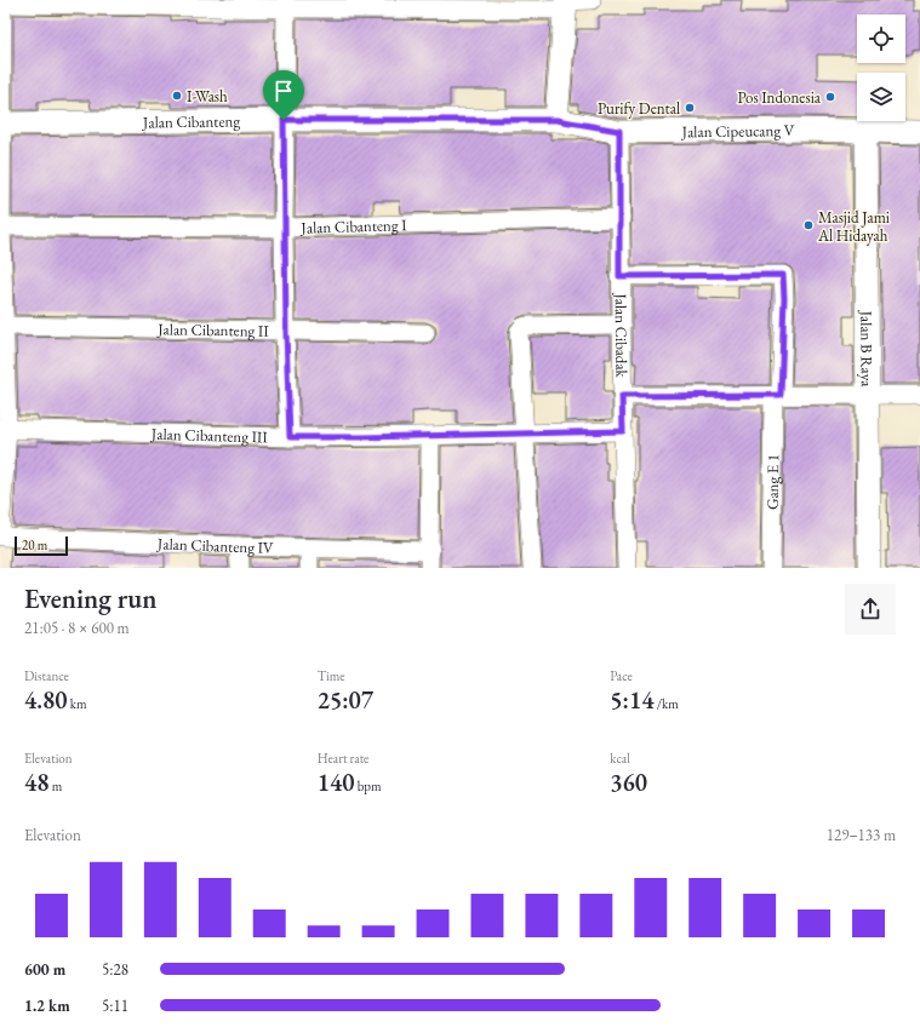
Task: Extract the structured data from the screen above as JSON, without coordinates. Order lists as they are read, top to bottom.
{
  "streets": {
    "street": [
      "Jalan Cibanteng",
      "Jalan Cipeucang V",
      "Jalan Cibanteng I",
      "Jalan Cibanteng II",
      "Jalan Cibadak",
      "Jalan B Raya",
      "Jalan Cibanteng III",
      "Gang E 1",
      "Jalan Cibanteng IV"
    ]
  },
  "crossings": [
    ["Jalan Cibanteng", "Jalan Cipeucang V"],
    ["Jalan Cipeucang V", "Jalan Cibadak"],
    ["Jalan Cipeucang V", "Jalan B Raya"],
    ["Jalan Cibanteng I", "Jalan Cibadak"],
    ["Jalan Cibadak", "Jalan Cibanteng III"],
    ["Jalan Cibadak", "Gang E 1"]
  ],
  "places": [
    "I-Wash",
    "Pos Indonesia",
    "Purify Dental",
    "Masjid Jami Al Hidayah"
  ],
  "scale_bar": "20 m",
  "page": {
    "scale": "20 m",
    "heading": ["Evening run", "21:05 · 8 × 600 m"],
    "stats": [
      ["Distance", "4.80 km"],
      ["Time", "25:07"],
      ["Pace", "5:14 /km"],
      ["Elevation", "48 m"],
      ["Heart rate", "140 bpm"],
      ["kcal", "360"]
    ],
    "chart": ["Elevation", "129–133 m"],
    "list": [
      {
        "name": "600 m",
        "note": "5:28"
      },
      {
        "name": "1.2 km",
        "note": "5:11"
      }
    ]
  }
}
